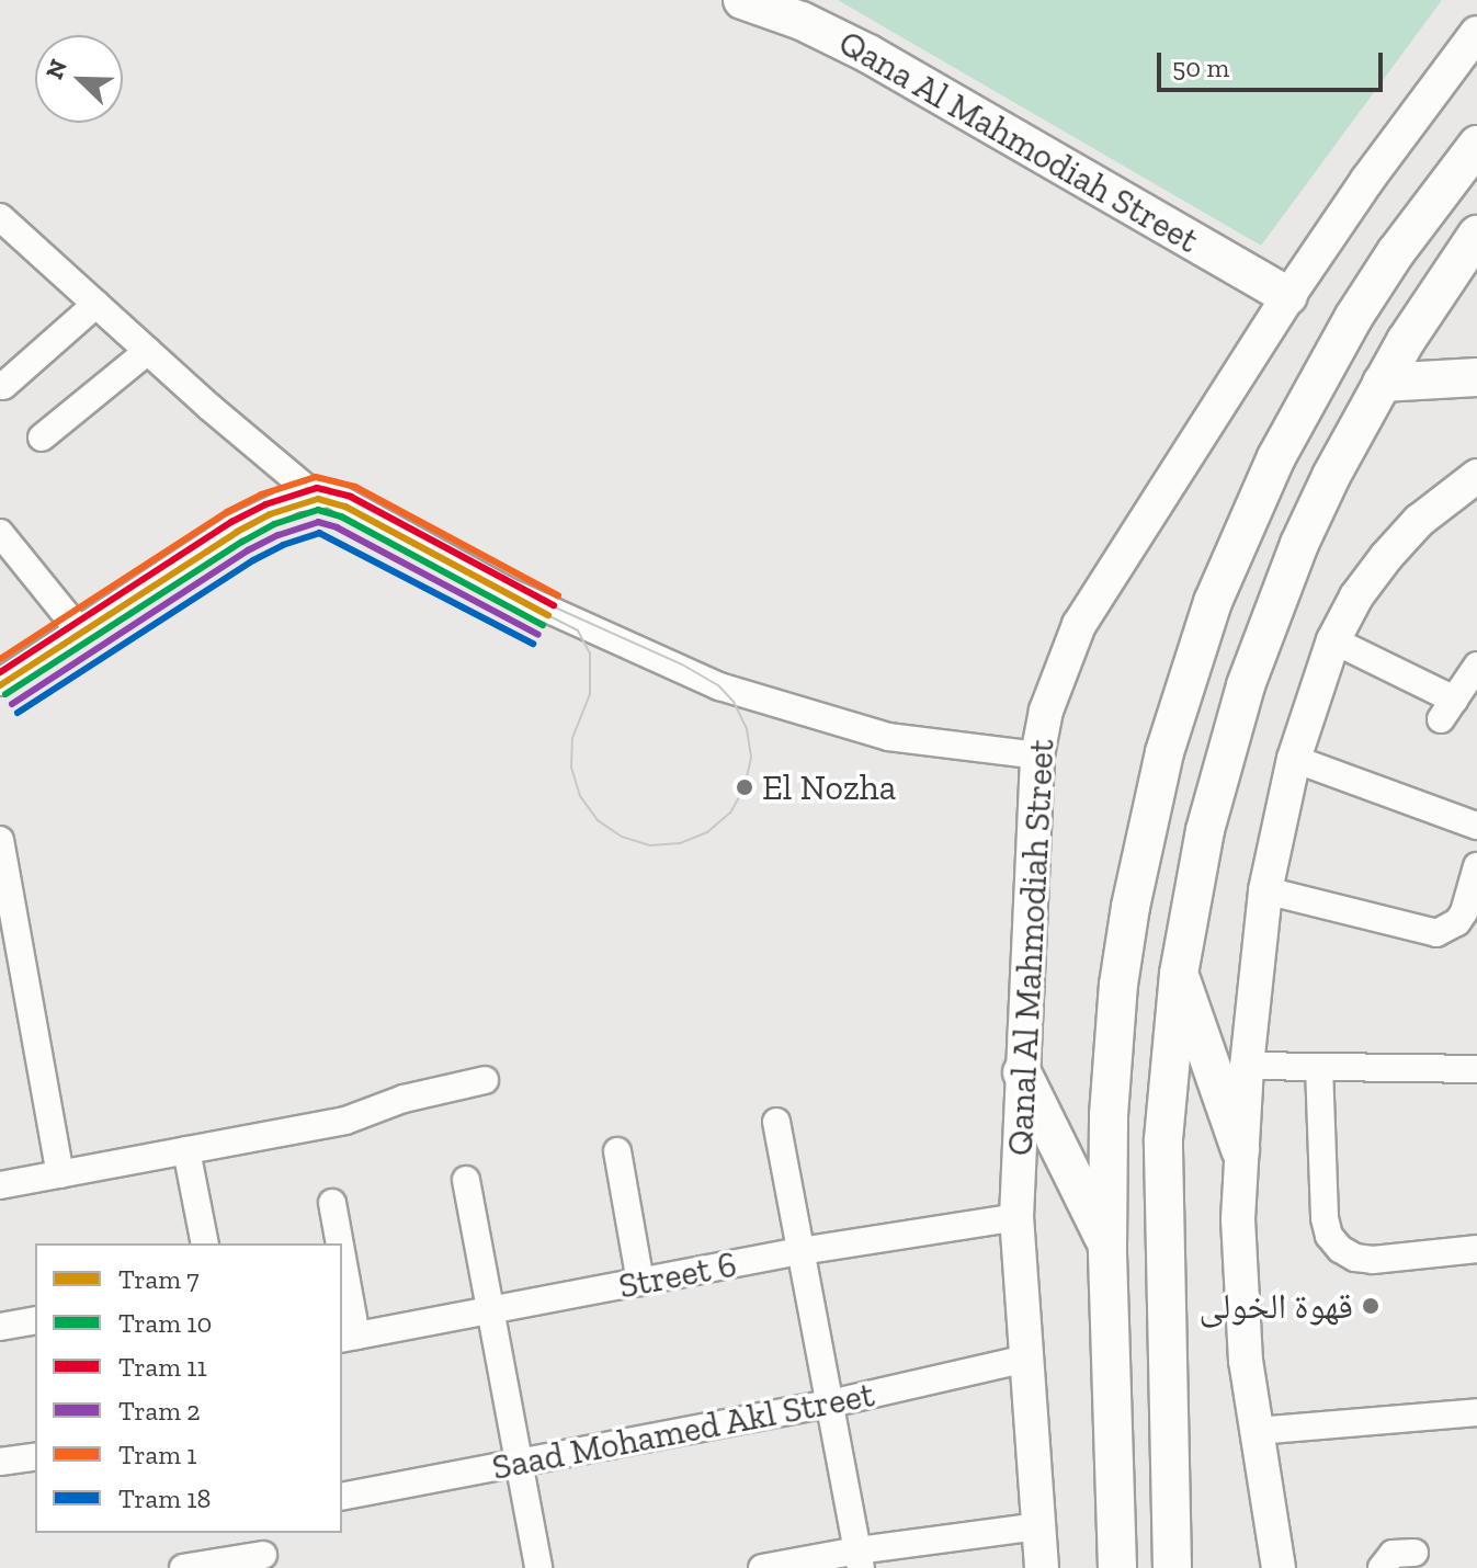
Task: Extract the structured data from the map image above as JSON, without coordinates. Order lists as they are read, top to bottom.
{
  "streets": {
    "main road": ["Qana Al Mahmodiah Street"],
    "street": ["Qanal Al Mahmodiah Street", "Street 6", "Saad Mohamed Akl Street"]
  },
  "crossings": [
    ["Qana Al Mahmodiah Street", "Qanal Al Mahmodiah Street"],
    ["Qanal Al Mahmodiah Street", "Street 6"],
    ["Qanal Al Mahmodiah Street", "Saad Mohamed Akl Street"]
  ],
  "places": ["El Nozha", "قهوة الخولى"],
  "lines": [
    "tram line 1",
    "tram line 11",
    "tram line 7",
    "tram line 10",
    "tram line 2",
    "tram line 18"
  ],
  "legend": [
    "Tram 7",
    "Tram 10",
    "Tram 11",
    "Tram 2",
    "Tram 1",
    "Tram 18"
  ],
  "scale_bar": "50 m",
  "north": "top left"
}
